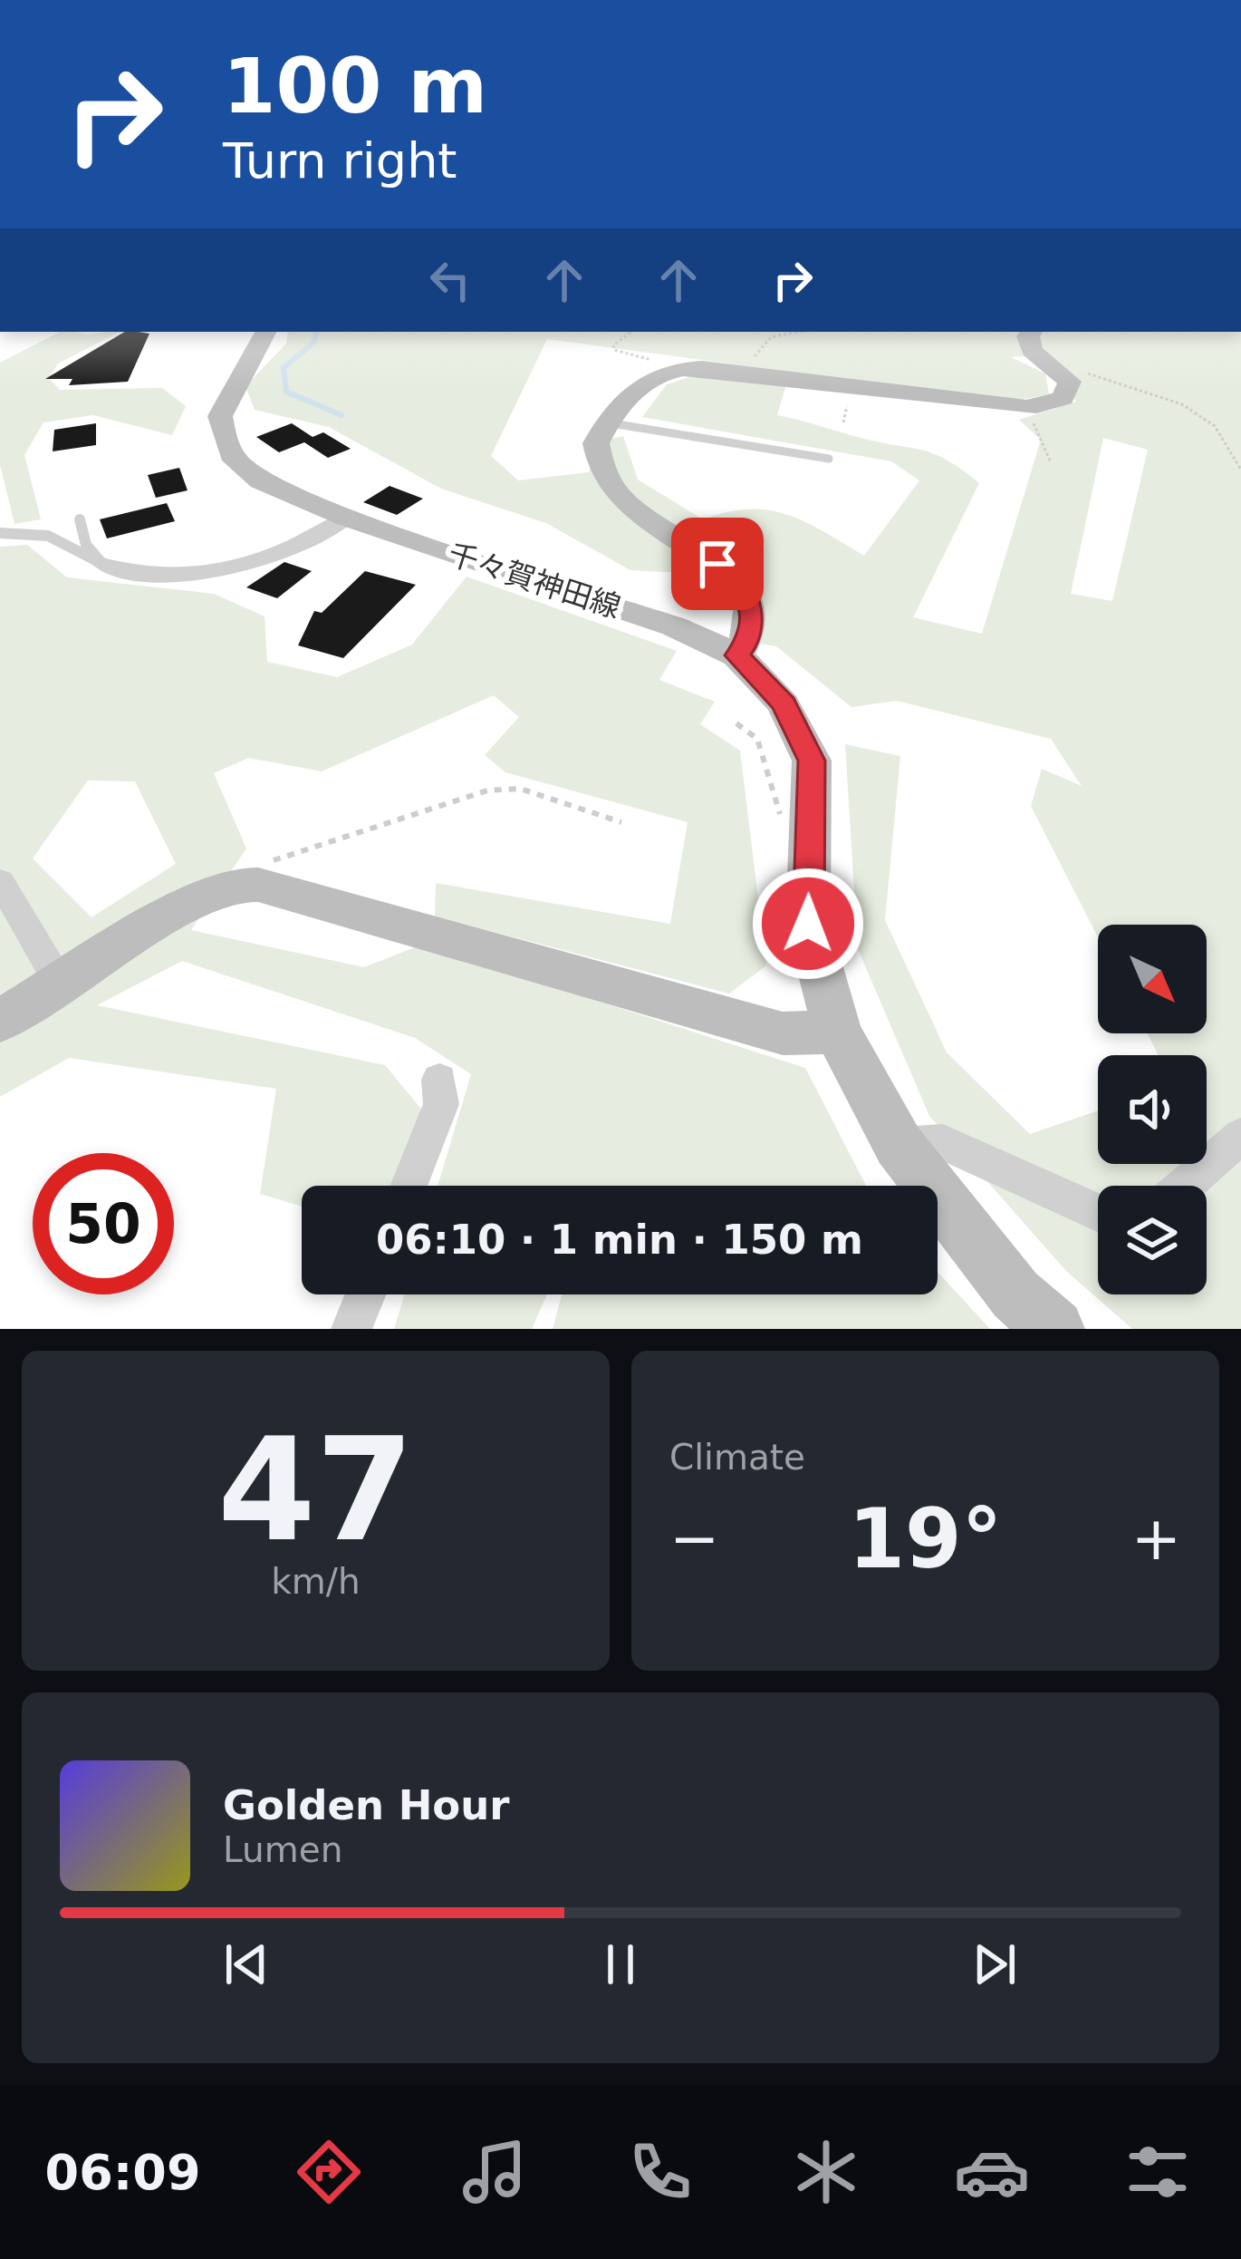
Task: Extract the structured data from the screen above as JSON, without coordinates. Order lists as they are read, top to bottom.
{
  "streets": {
    "street": ["千々賀神田線"]
  },
  "north": "bottom right",
  "page": {
    "turn": ["100 m", "Turn right"],
    "limit": "50",
    "trip": "06:10 · 1 min · 150 m",
    "tile": [
      ["47", "km/h"],
      "Climate"
    ],
    "heat": ["−", "19°", "+"],
    "song": ["Golden Hour", "Lumen"],
    "tabs": "06:09"
  }
}
